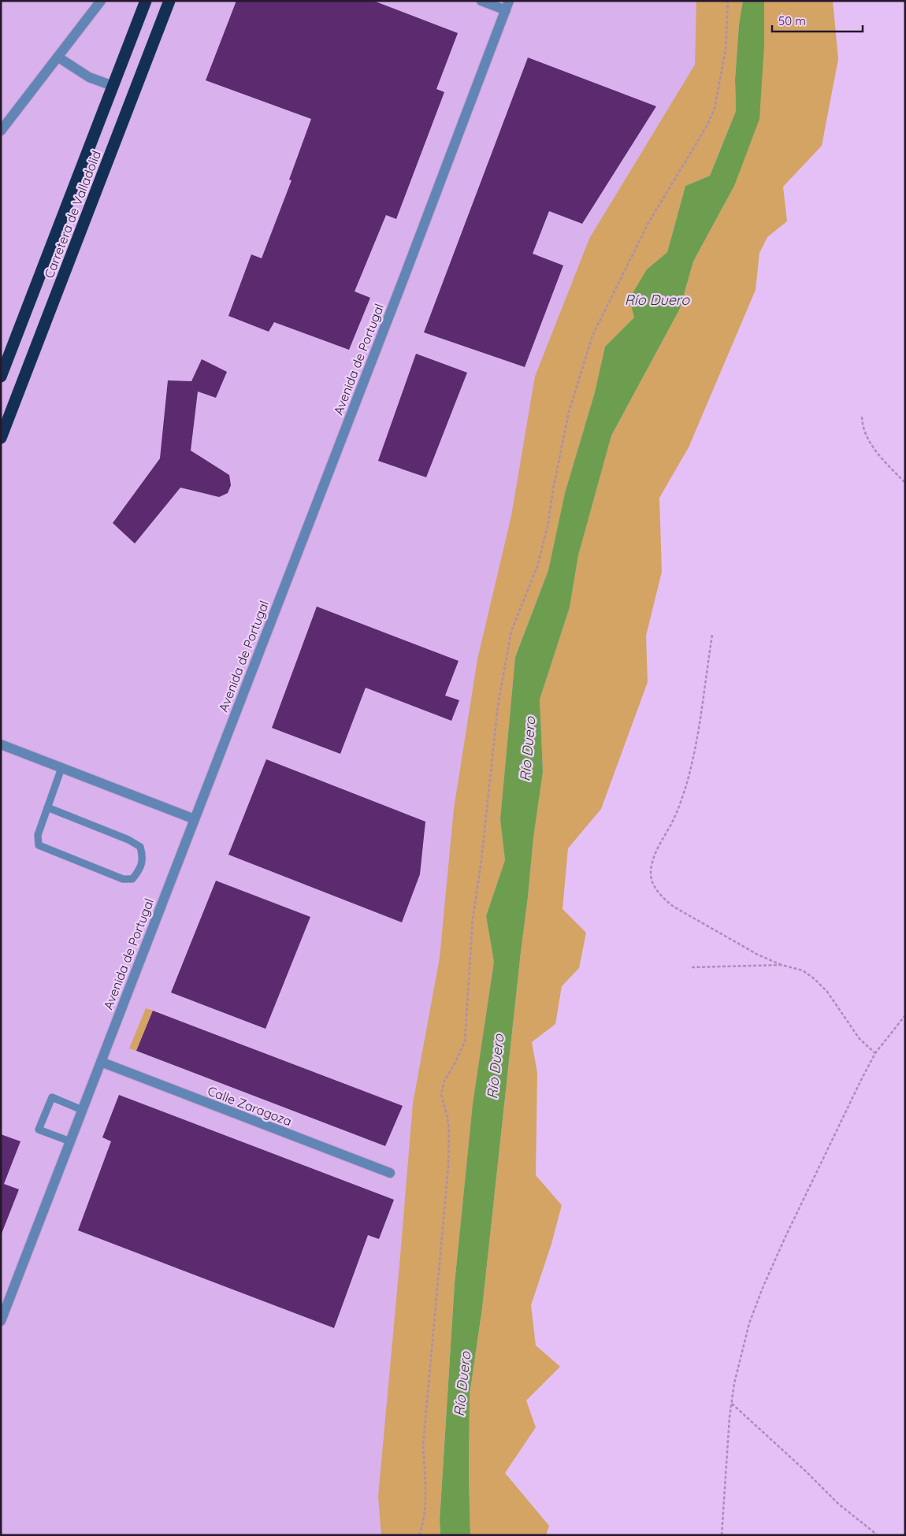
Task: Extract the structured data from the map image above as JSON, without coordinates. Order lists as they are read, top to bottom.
{
  "streets": {
    "highway": ["Carretera de Valladolid"],
    "street": ["Avenida de Portugal", "Calle Zaragoza"]
  },
  "crossings": [
    ["Avenida de Portugal", "Calle Zaragoza"]
  ],
  "water": ["Río Duero"],
  "scale_bar": "50 m"
}
